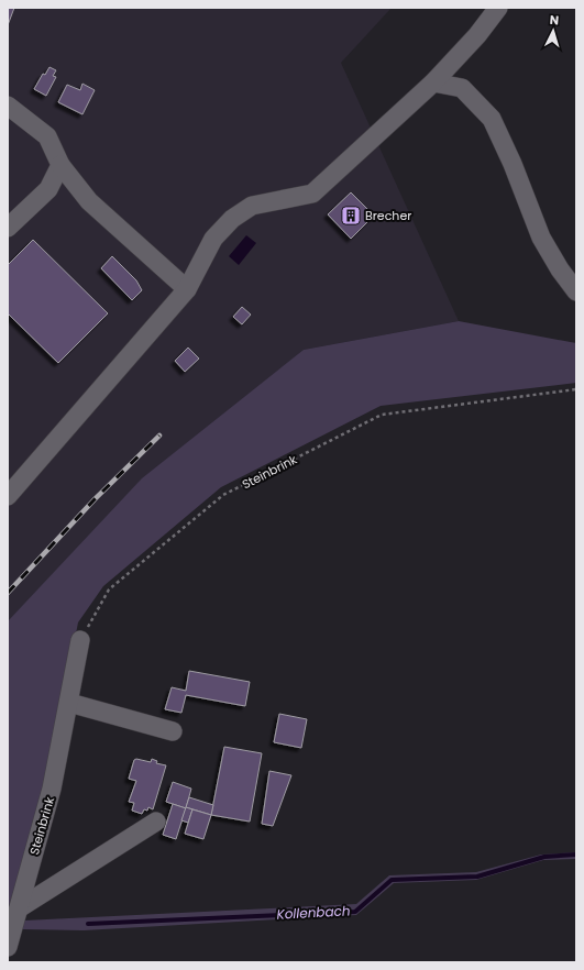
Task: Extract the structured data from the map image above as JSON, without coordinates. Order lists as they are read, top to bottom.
{
  "streets": {
    "street": ["Steinbrink"]
  },
  "water": ["Kollenbach"],
  "places": {
    "building": ["Brecher"]
  },
  "north": "top"
}
